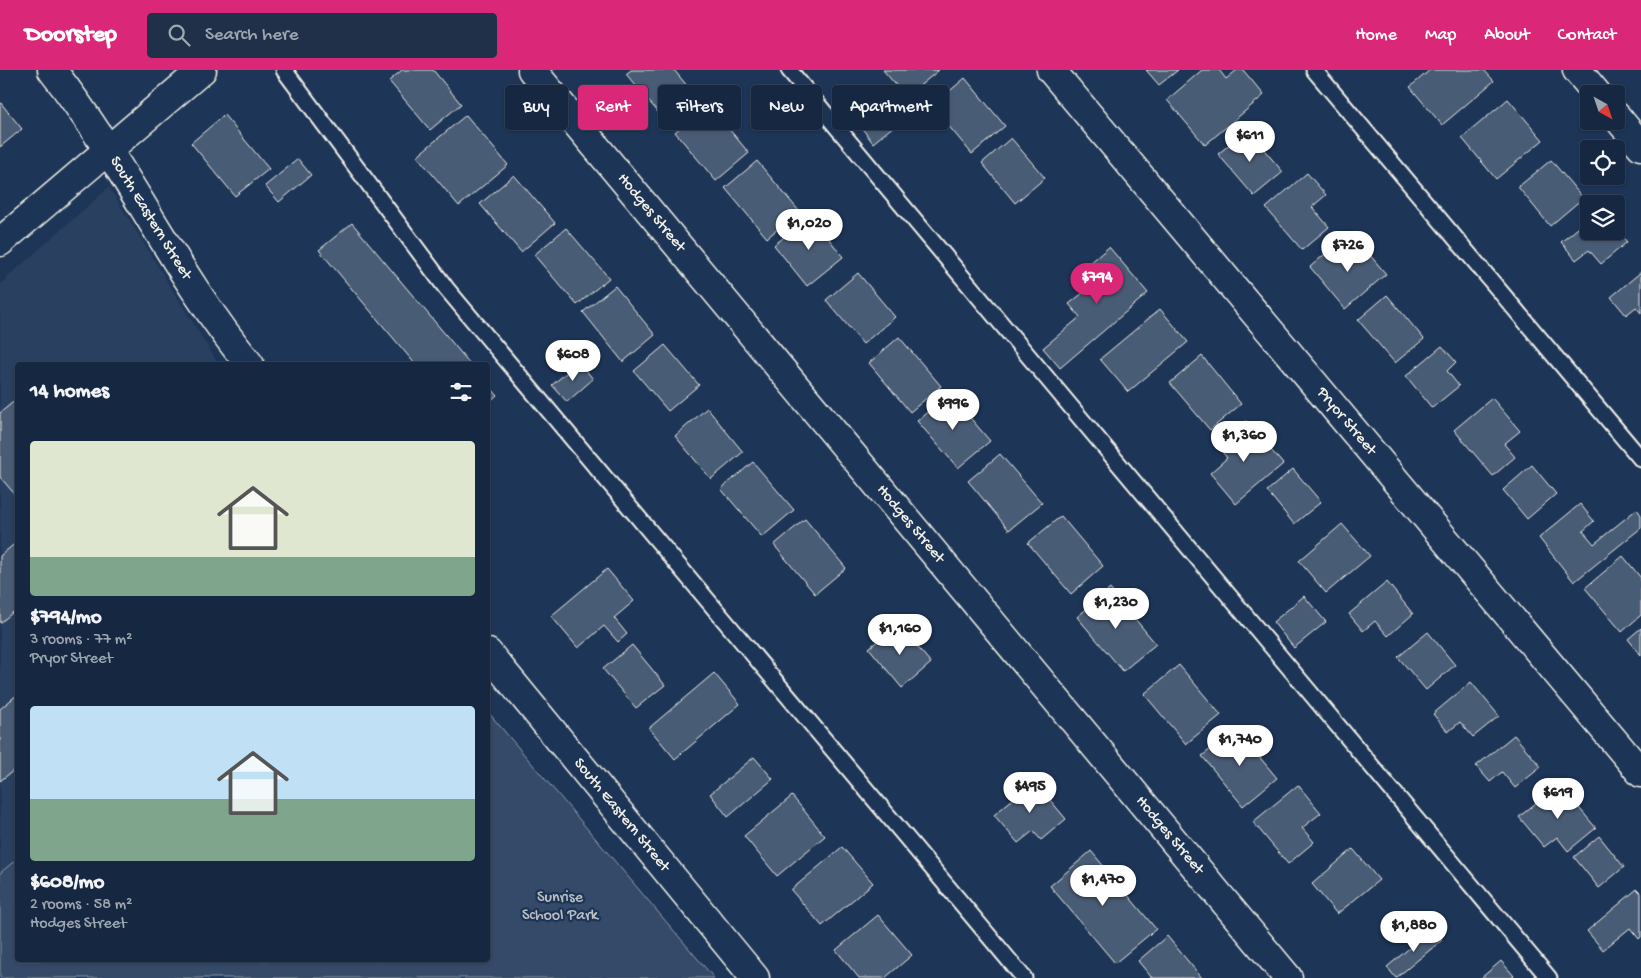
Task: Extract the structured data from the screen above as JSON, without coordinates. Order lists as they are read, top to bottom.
{
  "streets": {
    "street": ["Hodges Street", "South Eastern Street", "Pryor Street"]
  },
  "parks": ["Sunrise School Park"],
  "north": "bottom right",
  "page": {
    "header": "Doorstep",
    "search": "Search here",
    "nav": [
      "Home",
      "Map",
      "About",
      "Contact"
    ],
    "chip": [
      "Buy",
      "Rent",
      "Filters",
      "New",
      "Apartment"
    ],
    "price": [
      "$611",
      "$1,020",
      "$726",
      "$794",
      "$608",
      "$996",
      "$1,360",
      "$1,230",
      "$1,160",
      "$1,740",
      "$495",
      "$619",
      "$1,470",
      "$1,880"
    ],
    "heading": "14 homes",
    "list": [
      {
        "name": "$794/mo",
        "note": "3 rooms · 77 m² · Pryor Street"
      },
      {
        "name": "$608/mo",
        "note": "2 rooms · 58 m² · Hodges Street"
      }
    ]
  }
}
